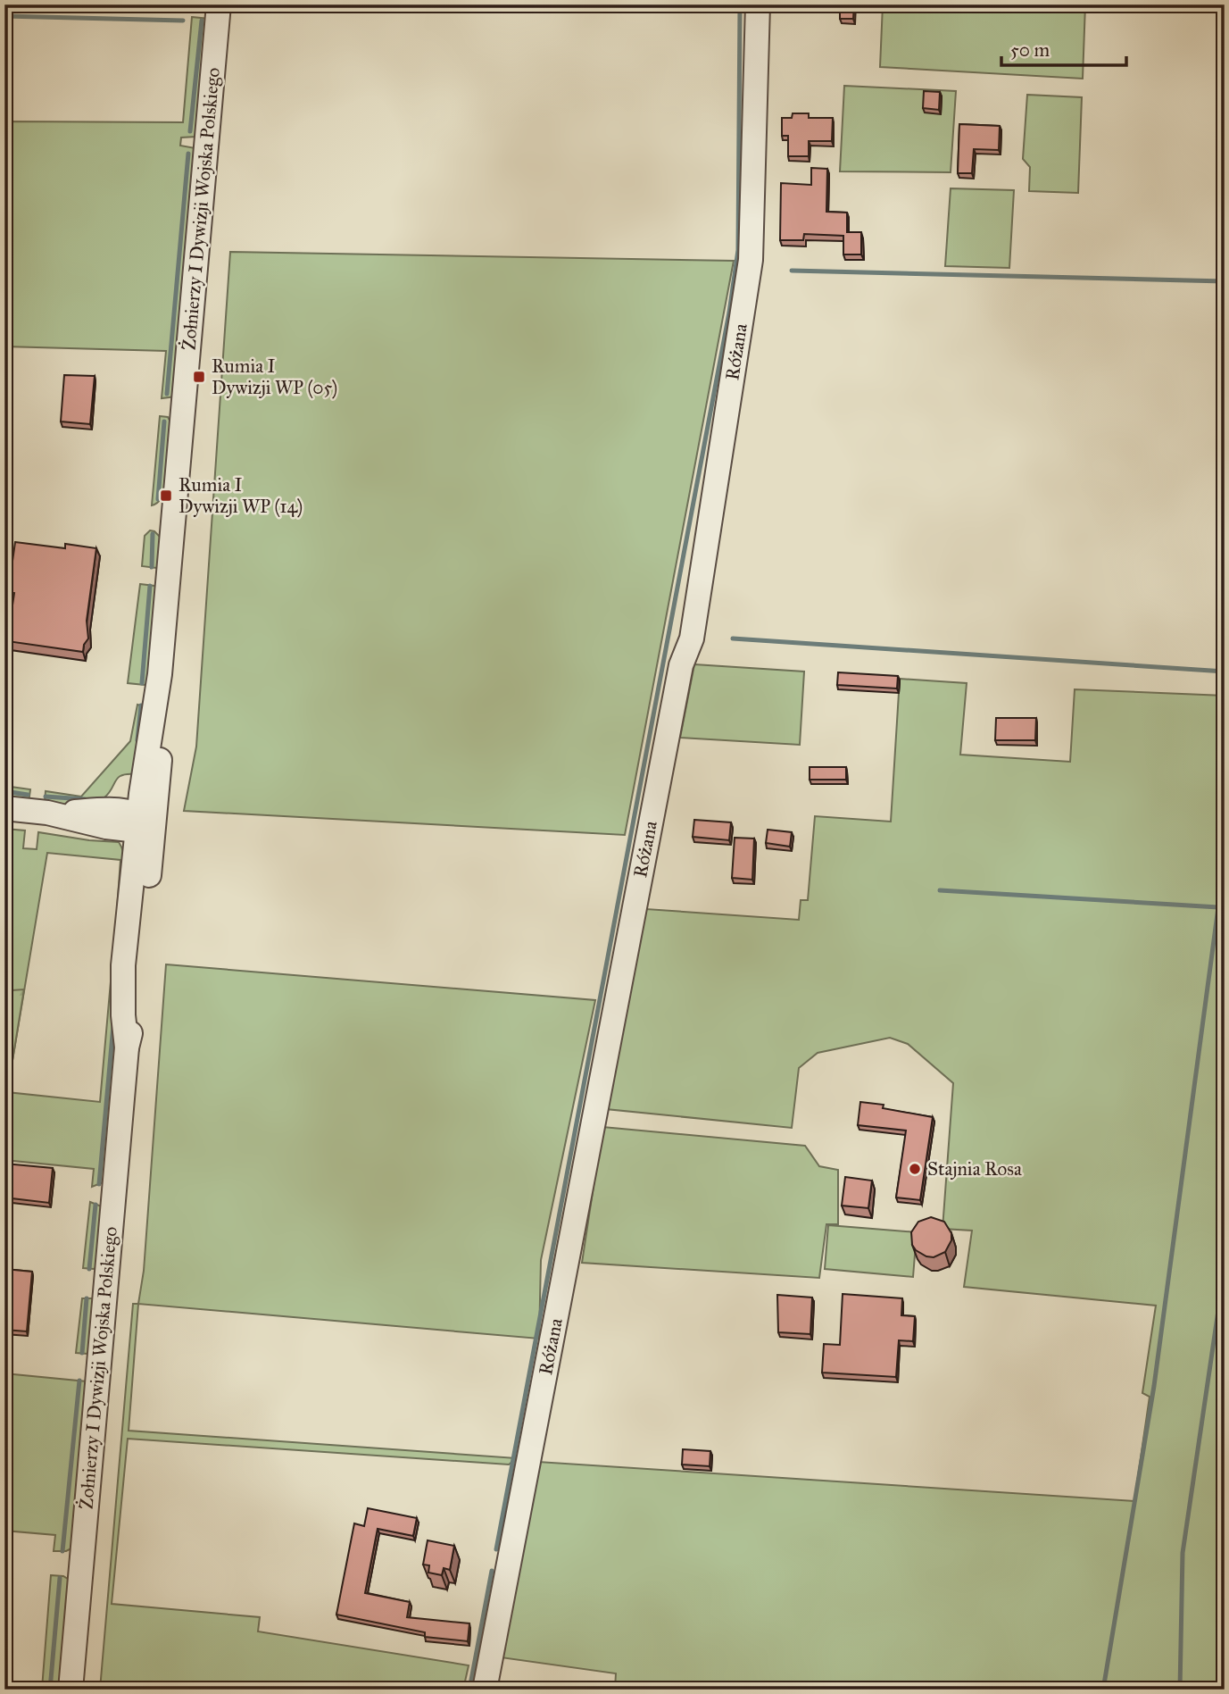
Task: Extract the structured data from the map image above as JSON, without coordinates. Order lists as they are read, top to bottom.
{
  "streets": {
    "street": ["Żołnierzy I Dywizji Wojska Polskiego", "Różana"]
  },
  "places": {
    "transit": ["Rumia I Dywizji WP (05)", "Rumia I Dywizji WP (14)"],
    "other": ["Stajnia Rosa"]
  },
  "scale_bar": "50 m"
}
